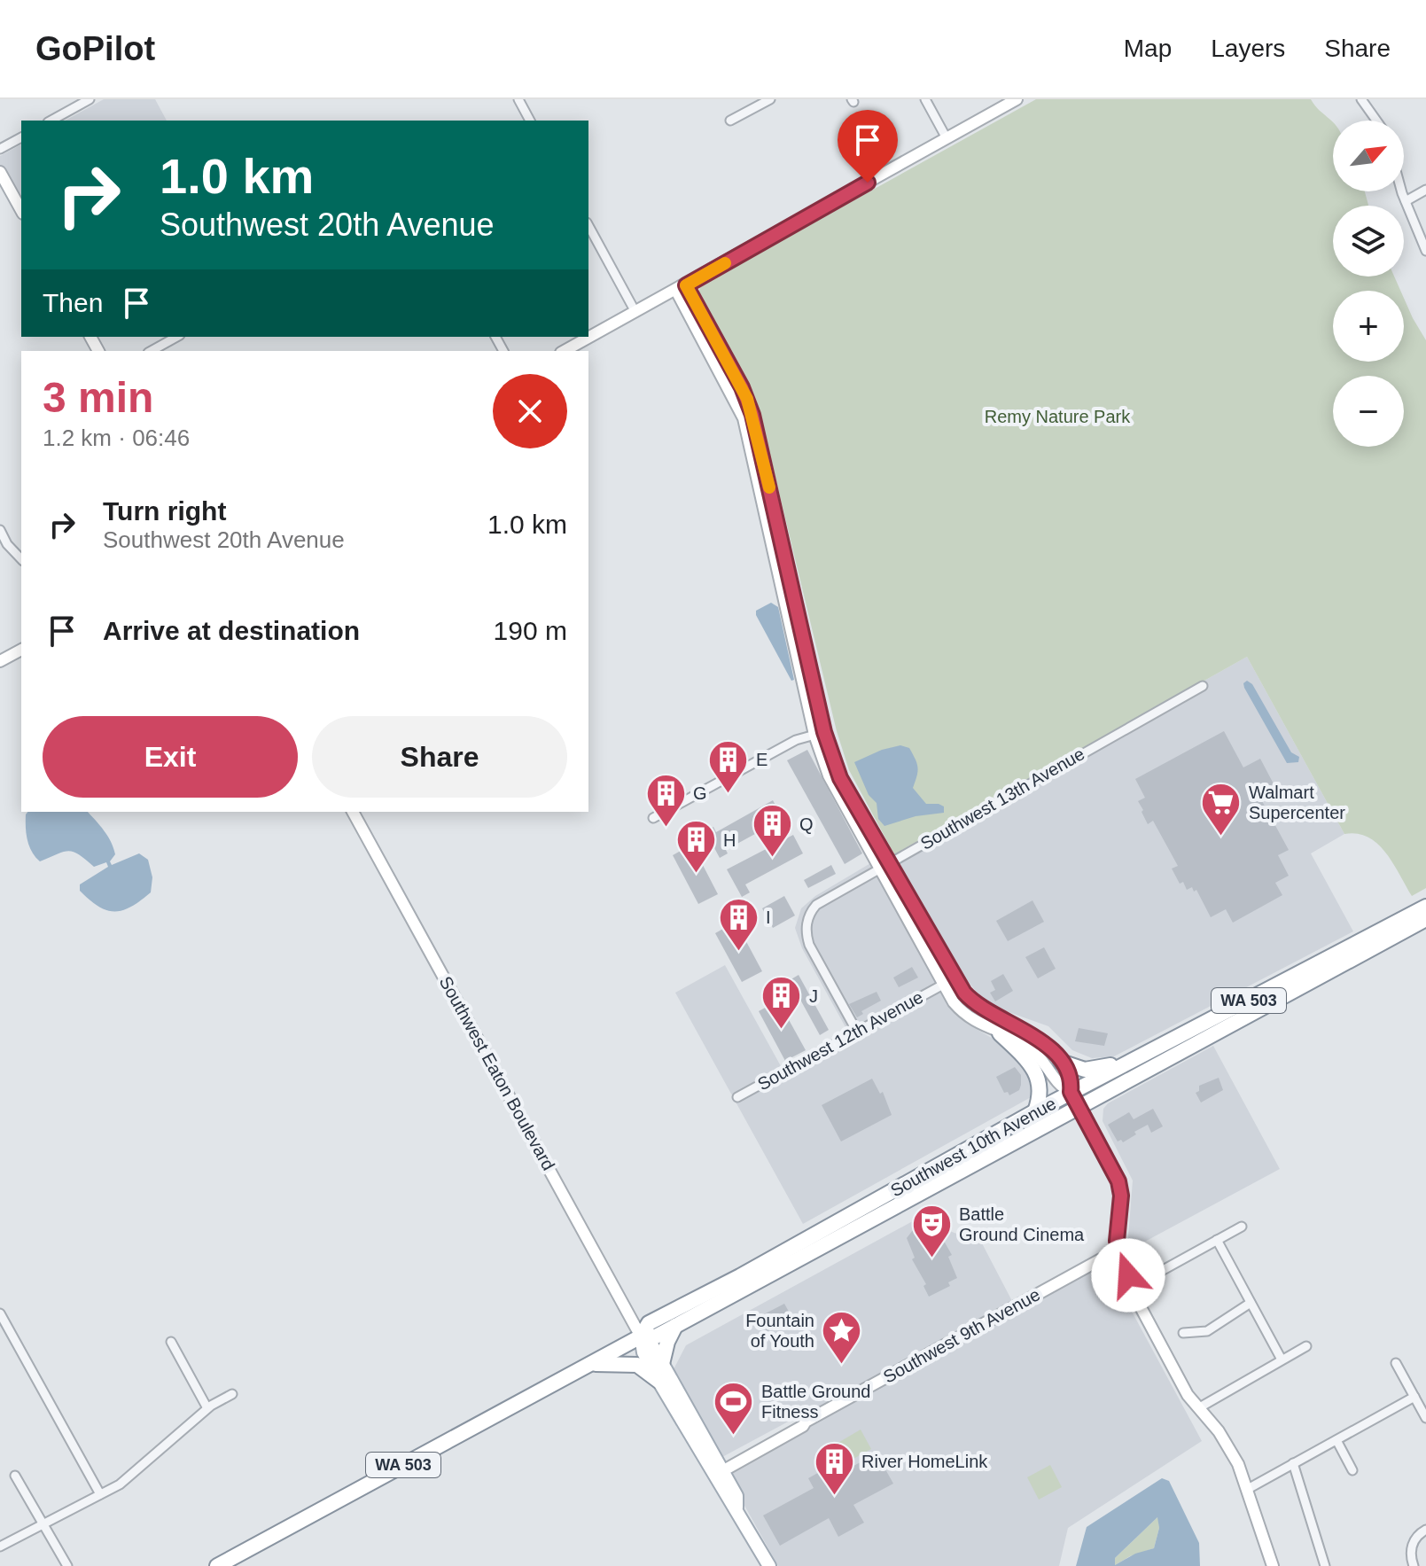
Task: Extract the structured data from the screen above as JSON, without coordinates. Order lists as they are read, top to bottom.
{
  "streets": {
    "highway": ["WA 503", "Southwest 10th Avenue"],
    "main road": ["Southwest Eaton Boulevard"],
    "street": ["Southwest 13th Avenue", "Southwest 12th Avenue", "Southwest 9th Avenue"]
  },
  "crossings": [
    ["Southwest 13th Avenue", "Southwest 12th Avenue"],
    ["Southwest Eaton Boulevard", "Southwest 10th Avenue"],
    ["Southwest Eaton Boulevard", "Southwest 9th Avenue"]
  ],
  "parks": ["Remy Nature Park"],
  "places": {
    "building": [
      "E",
      "G",
      "Q",
      "H",
      "I",
      "J",
      "River HomeLink"
    ],
    "supermarket": ["Walmart Supercenter"],
    "theatre": ["Battle Ground Cinema"],
    "place": ["Fountain of Youth"],
    "sports": ["Battle Ground Fitness"]
  },
  "north": "top right",
  "page": {
    "header": "GoPilot",
    "nav": ["Map", "Layers", "Share"],
    "map_buttons": ["+", "−"],
    "turn": ["1.0 km", "Southwest 20th Avenue"],
    "then": "Then",
    "heading": ["3 min", "1.2 km · 06:46"],
    "list": [
      {
        "name": "Turn right",
        "note": "Southwest 20th Avenue",
        "value": "1.0 km"
      },
      {
        "name": "Arrive at destination",
        "value": "190 m"
      }
    ],
    "buttons": ["Exit", "Share"]
  }
}
